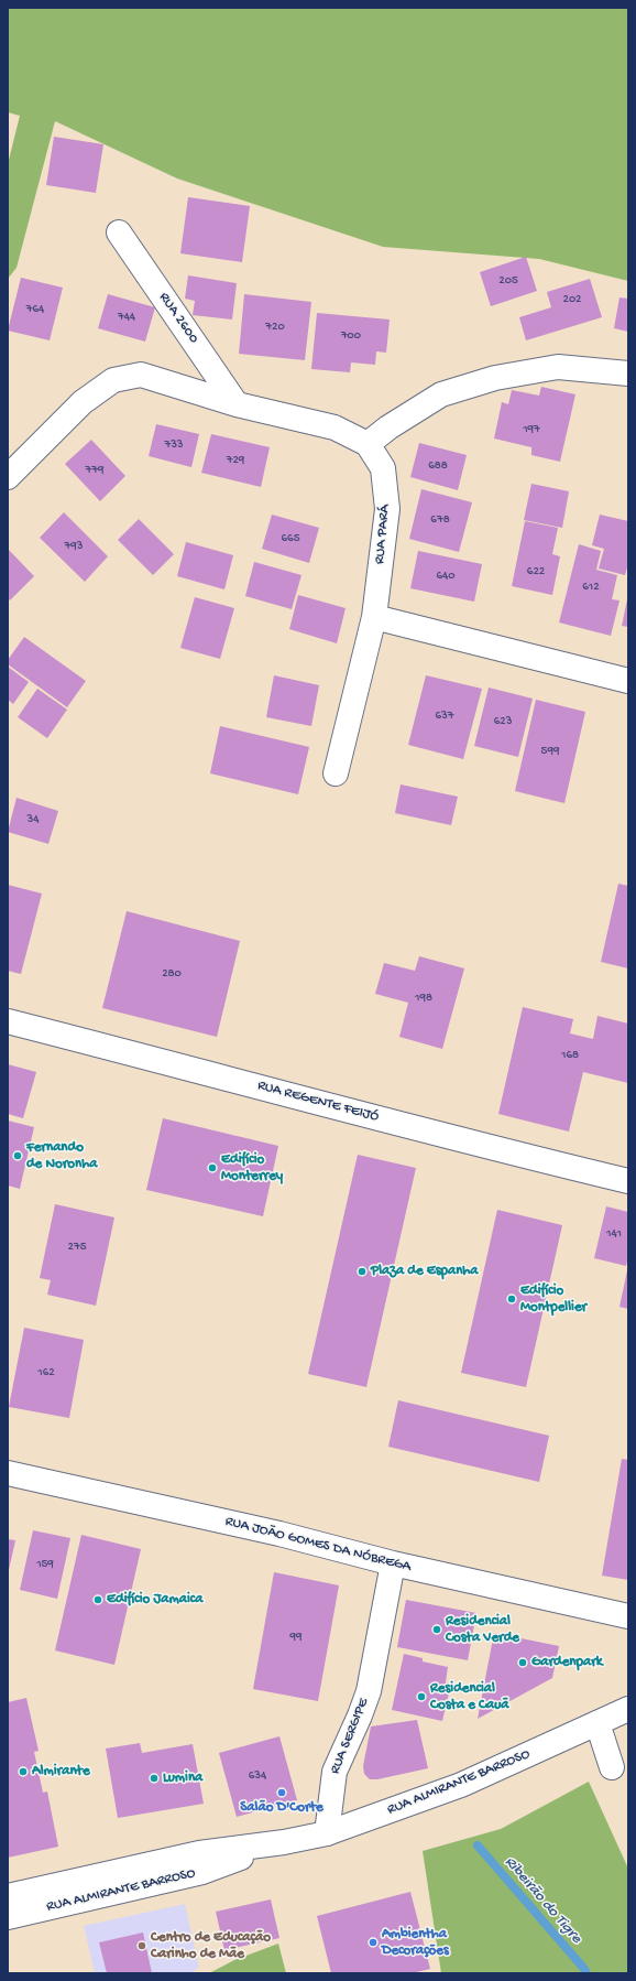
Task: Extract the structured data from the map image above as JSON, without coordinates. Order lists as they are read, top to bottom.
{
  "streets": {
    "street": [
      "RUA 2600",
      "RUA PARÁ",
      "RUA REGENTE FEIJÓ",
      "RUA JOÃO GOMES DA NÓBREGA",
      "RUA SERGIPE",
      "RUA ALMIRANTE BARROSO"
    ]
  },
  "crossings": [
    ["RUA JOÃO GOMES DA NÓBREGA", "RUA SERGIPE"],
    ["RUA SERGIPE", "RUA ALMIRANTE BARROSO"]
  ],
  "water": ["Ribeirão do Tigre"],
  "places": [
    "Fernando de Noronha",
    "Edifício Monterrey",
    "Plaza de Espanha",
    "Edifício Montpellier",
    "Edifício Jamaica",
    "Residencial Costa Verde",
    "Gardenpark",
    "Residencial Costa e Cauã",
    "Almirante",
    "Lumina",
    "Salão D'Corte",
    "Ambientha Decorações",
    "Centro de Educação Carinho de Mãe"
  ],
  "house_numbers": [
    "205",
    "202",
    "764",
    "744",
    "720",
    "700",
    "197",
    "733",
    "729",
    "688",
    "779",
    "678",
    "665",
    "793",
    "622",
    "640",
    "612",
    "637",
    "623",
    "599",
    "34",
    "280",
    "198",
    "168",
    "141",
    "275",
    "162",
    "159",
    "99",
    "634"
  ]
}
